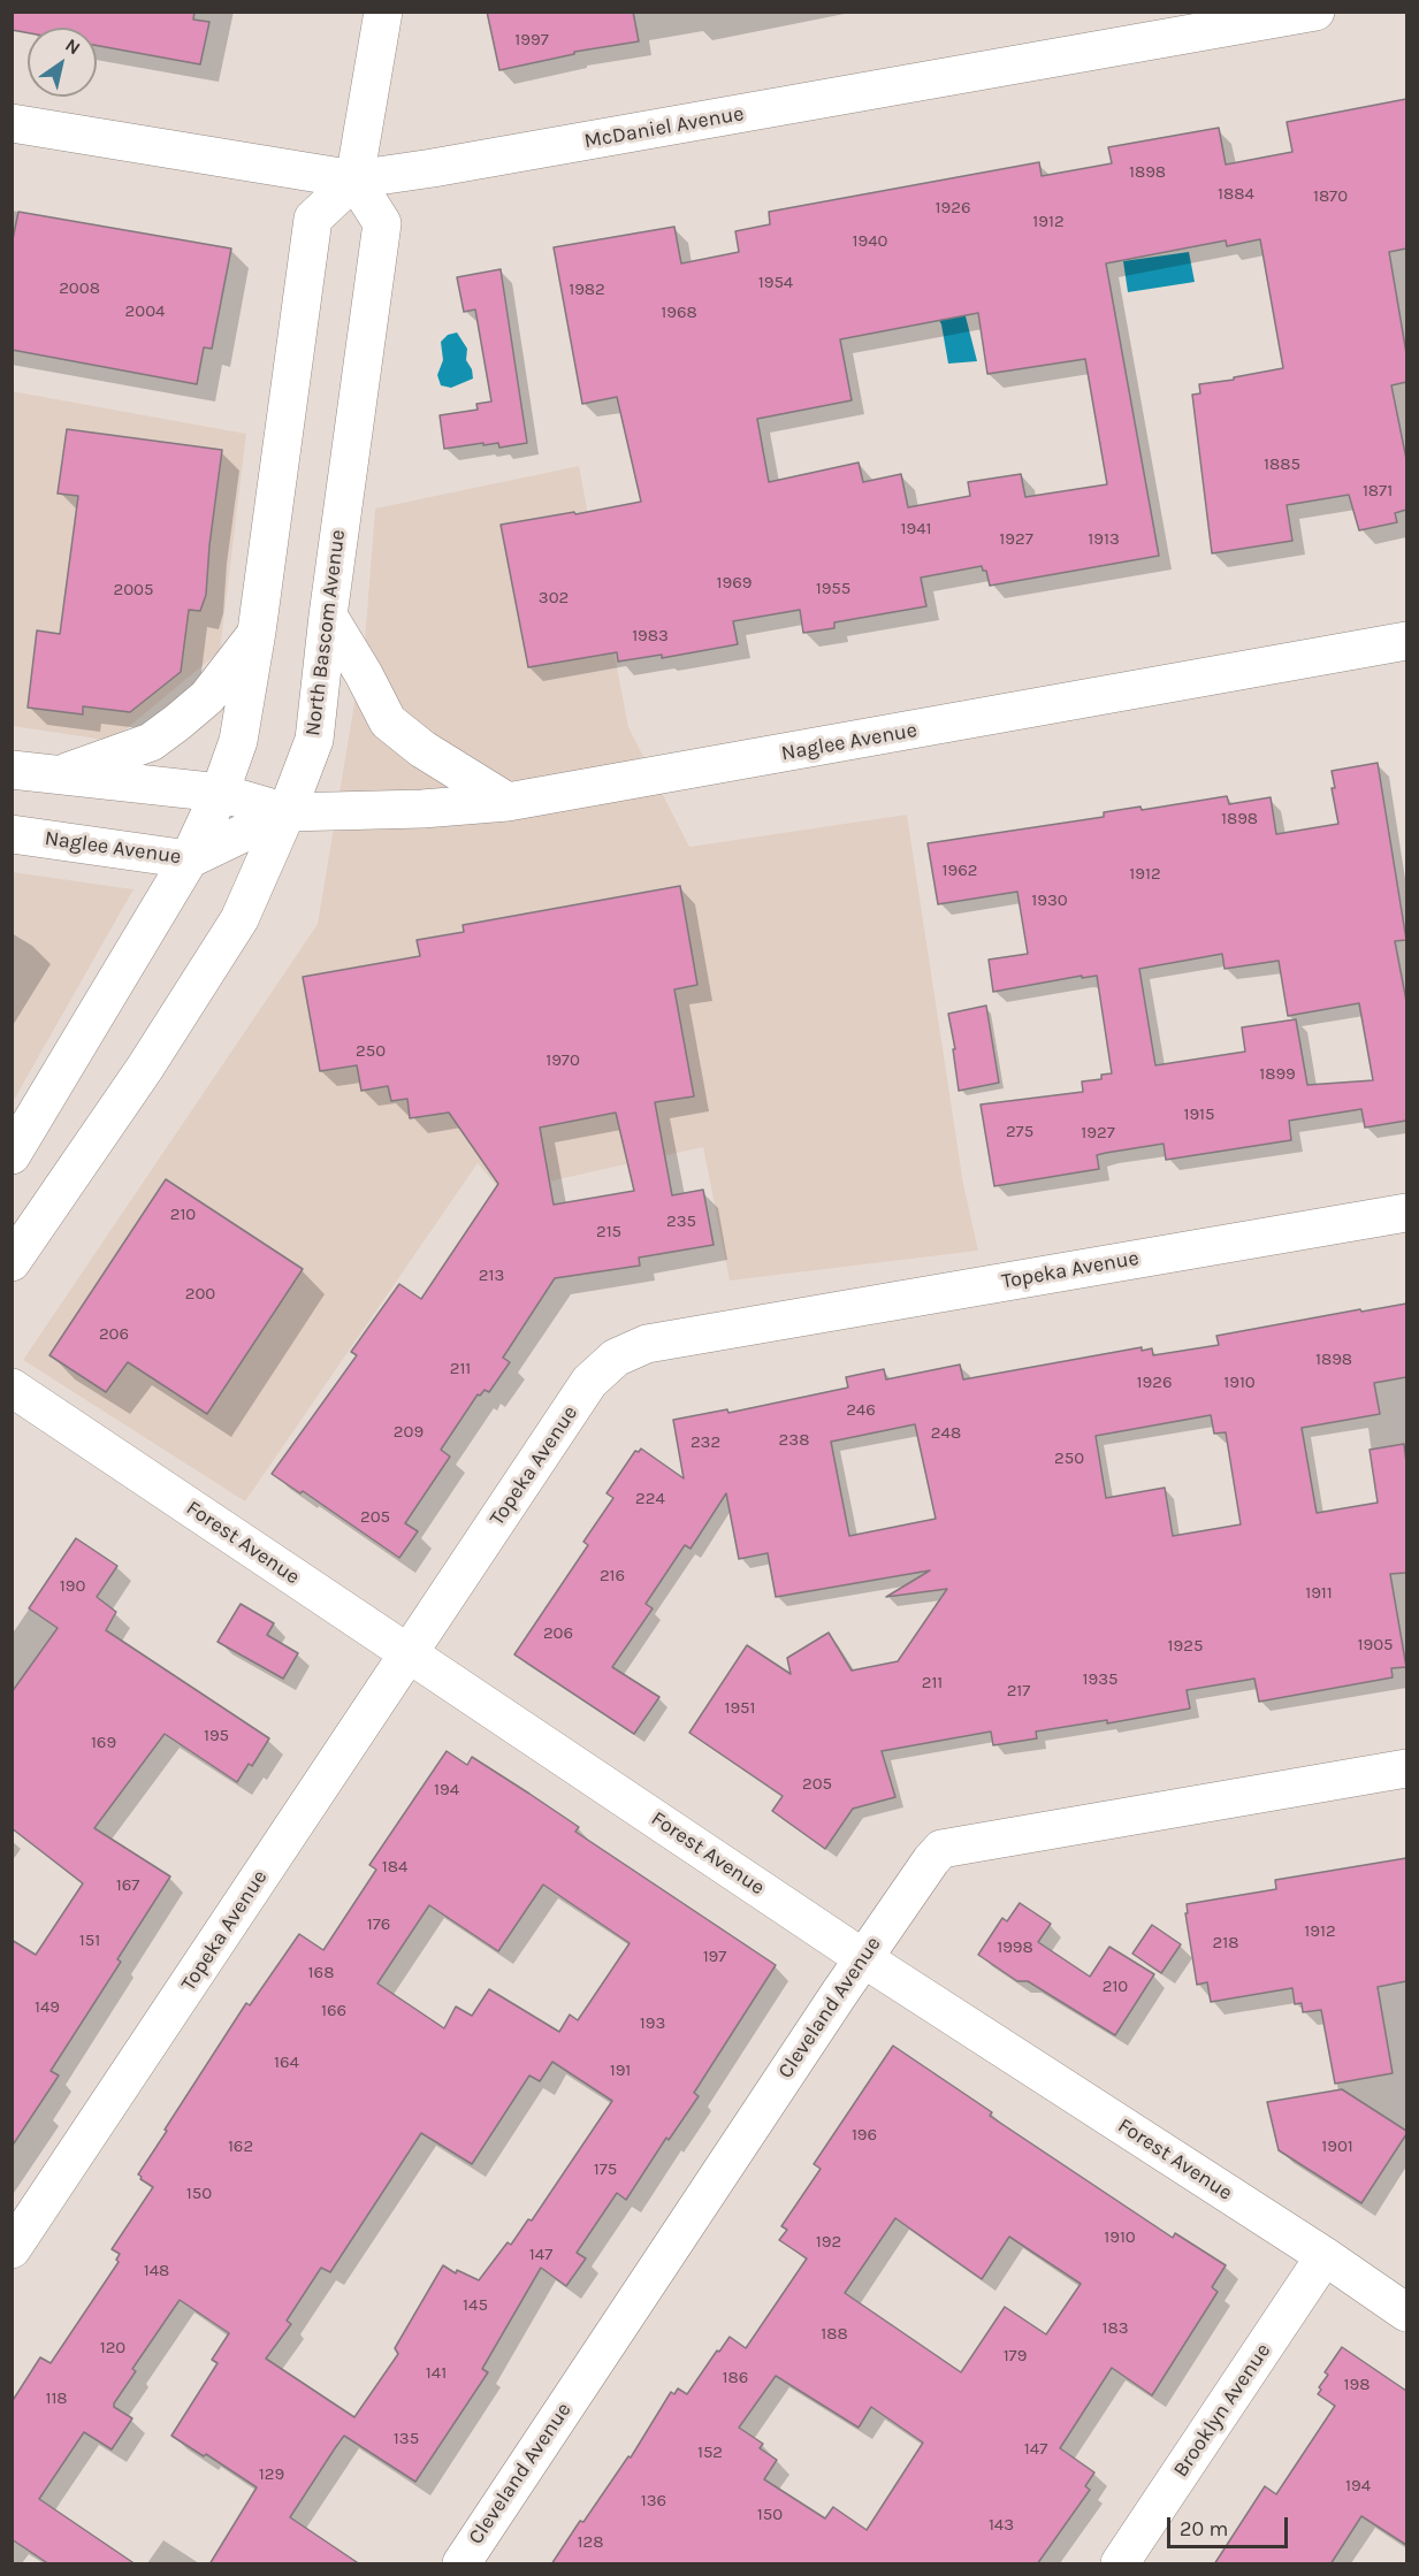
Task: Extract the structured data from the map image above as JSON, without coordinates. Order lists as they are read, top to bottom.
{
  "streets": {
    "street": [
      "McDaniel Avenue",
      "North Bascom Avenue",
      "Naglee Avenue",
      "Topeka Avenue",
      "Forest Avenue",
      "Cleveland Avenue",
      "Brooklyn Avenue"
    ]
  },
  "crossings": [
    ["McDaniel Avenue", "North Bascom Avenue"],
    ["North Bascom Avenue", "Naglee Avenue"],
    ["Topeka Avenue", "Forest Avenue"],
    ["Forest Avenue", "Cleveland Avenue"],
    ["Forest Avenue", "Brooklyn Avenue"]
  ],
  "house_numbers": [
    "1997",
    "1898",
    "1884",
    "1870",
    "1926",
    "1912",
    "1940",
    "1954",
    "2008",
    "1982",
    "2004",
    "1968",
    "1885",
    "1871",
    "1941",
    "1927",
    "1913",
    "1969",
    "1955",
    "2005",
    "302",
    "1983",
    "1898",
    "1962",
    "1912",
    "1930",
    "250",
    "1970",
    "1899",
    "1915",
    "275",
    "1927",
    "210",
    "235",
    "215",
    "213",
    "200",
    "206",
    "1898",
    "211",
    "1926",
    "1910",
    "246",
    "209",
    "248",
    "238",
    "232",
    "250",
    "224",
    "205",
    "216",
    "190",
    "1911",
    "206",
    "1905",
    "1925",
    "1935",
    "211",
    "217",
    "1951",
    "195",
    "169",
    "205",
    "194",
    "184",
    "167",
    "176",
    "1912",
    "151",
    "218",
    "1998",
    "197",
    "168",
    "210",
    "149",
    "166",
    "193",
    "164",
    "191",
    "196",
    "162",
    "1901",
    "175",
    "150",
    "1910",
    "192",
    "147",
    "148",
    "145",
    "183",
    "188",
    "120",
    "179",
    "141",
    "186",
    "198",
    "118",
    "135",
    "147",
    "152",
    "129",
    "194",
    "136",
    "150",
    "143",
    "128"
  ],
  "scale_bar": "20 m",
  "north": "top right"
}
